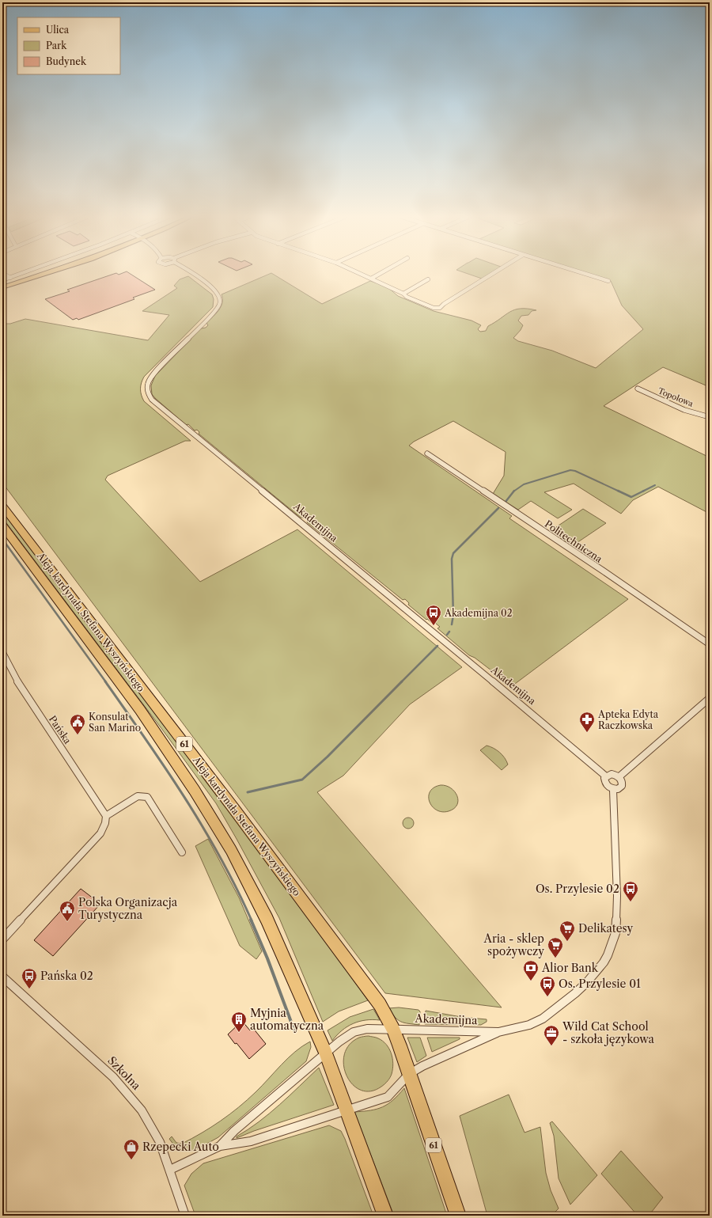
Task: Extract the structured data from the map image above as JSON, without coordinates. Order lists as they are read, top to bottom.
{
  "streets": {
    "main road": ["Aleja kardynała Stefana Wyszyńskiego", "61"],
    "street": [
      "Topolowa",
      "Akademijna",
      "Politechniczna",
      "Pańska",
      "Szkolna"
    ]
  },
  "crossings": [
    ["Akademijna", "Aleja kardynała Stefana Wyszyńskiego"],
    ["Akademijna", "61"],
    ["Aleja kardynała Stefana Wyszyńskiego", "61"]
  ],
  "places": {
    "bus stop": [
      "Akademijna 02",
      "Os. Przylesie 02",
      "Pańska 02",
      "Os. Przylesie 01"
    ],
    "pharmacy": ["Apteka Edyta Raczkowska"],
    "public building": ["Konsulat San Marino", "Polska Organizacja Turystyczna"],
    "supermarket": ["Delikatesy", "Aria - sklep spożywczy"],
    "bank": ["Alior Bank"],
    "building": ["Myjnia automatyczna"],
    "office": ["Wild Cat School - szkoła językowa"],
    "shop": ["Rzepecki Auto"]
  },
  "legend": ["Ulica", "Park", "Budynek"]
}
